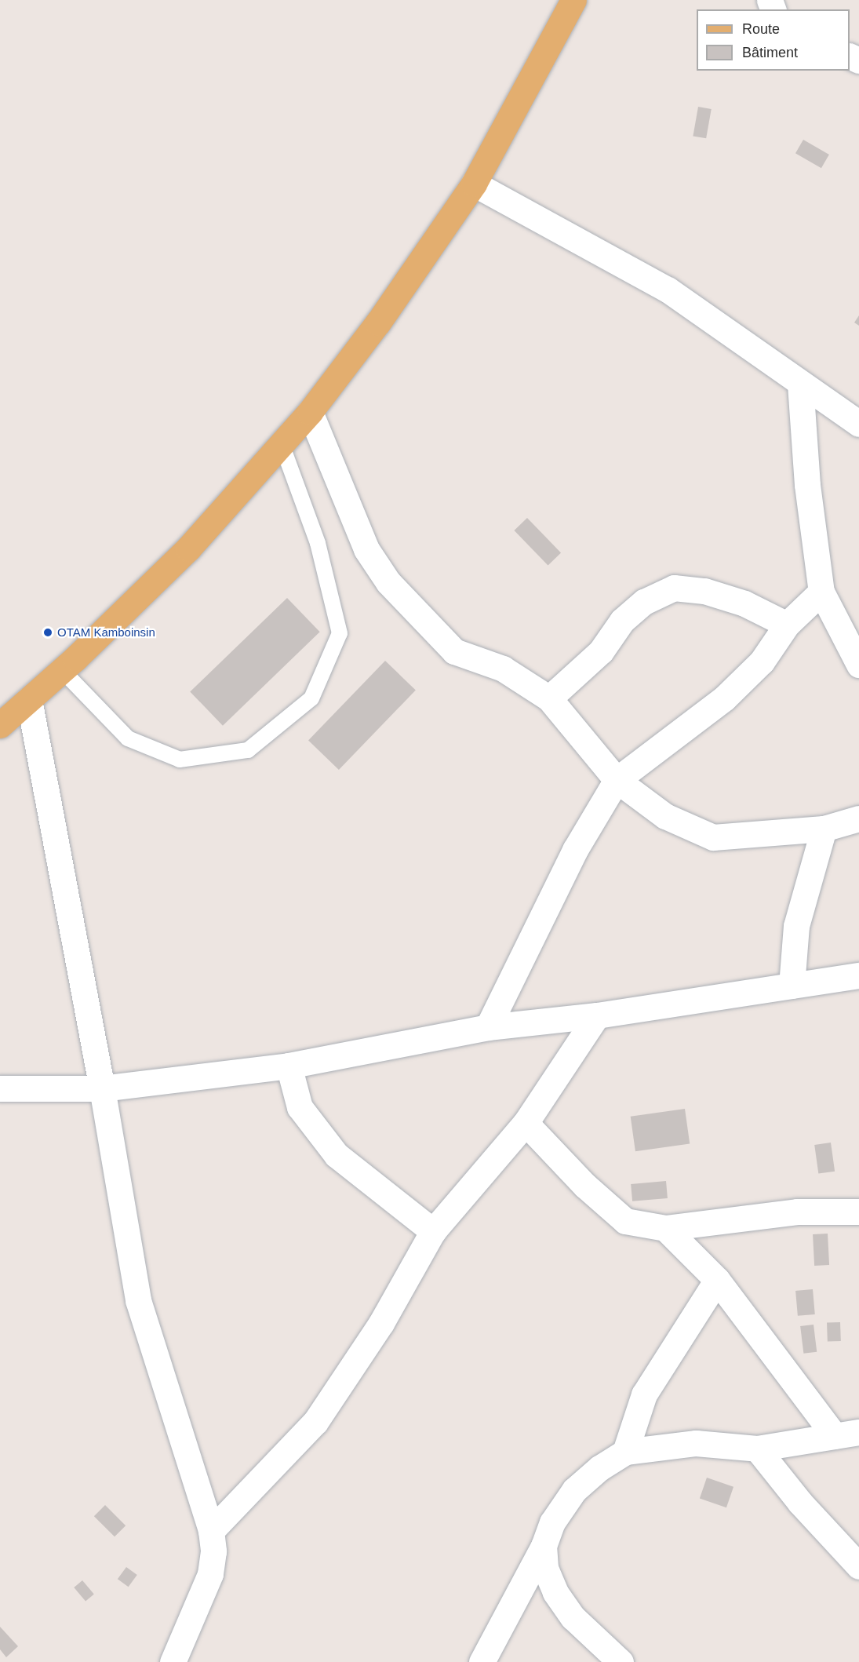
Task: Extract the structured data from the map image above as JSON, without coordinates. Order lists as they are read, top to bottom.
{
  "places": ["OTAM Kamboinsin"],
  "legend": ["Route", "Bâtiment"]
}
